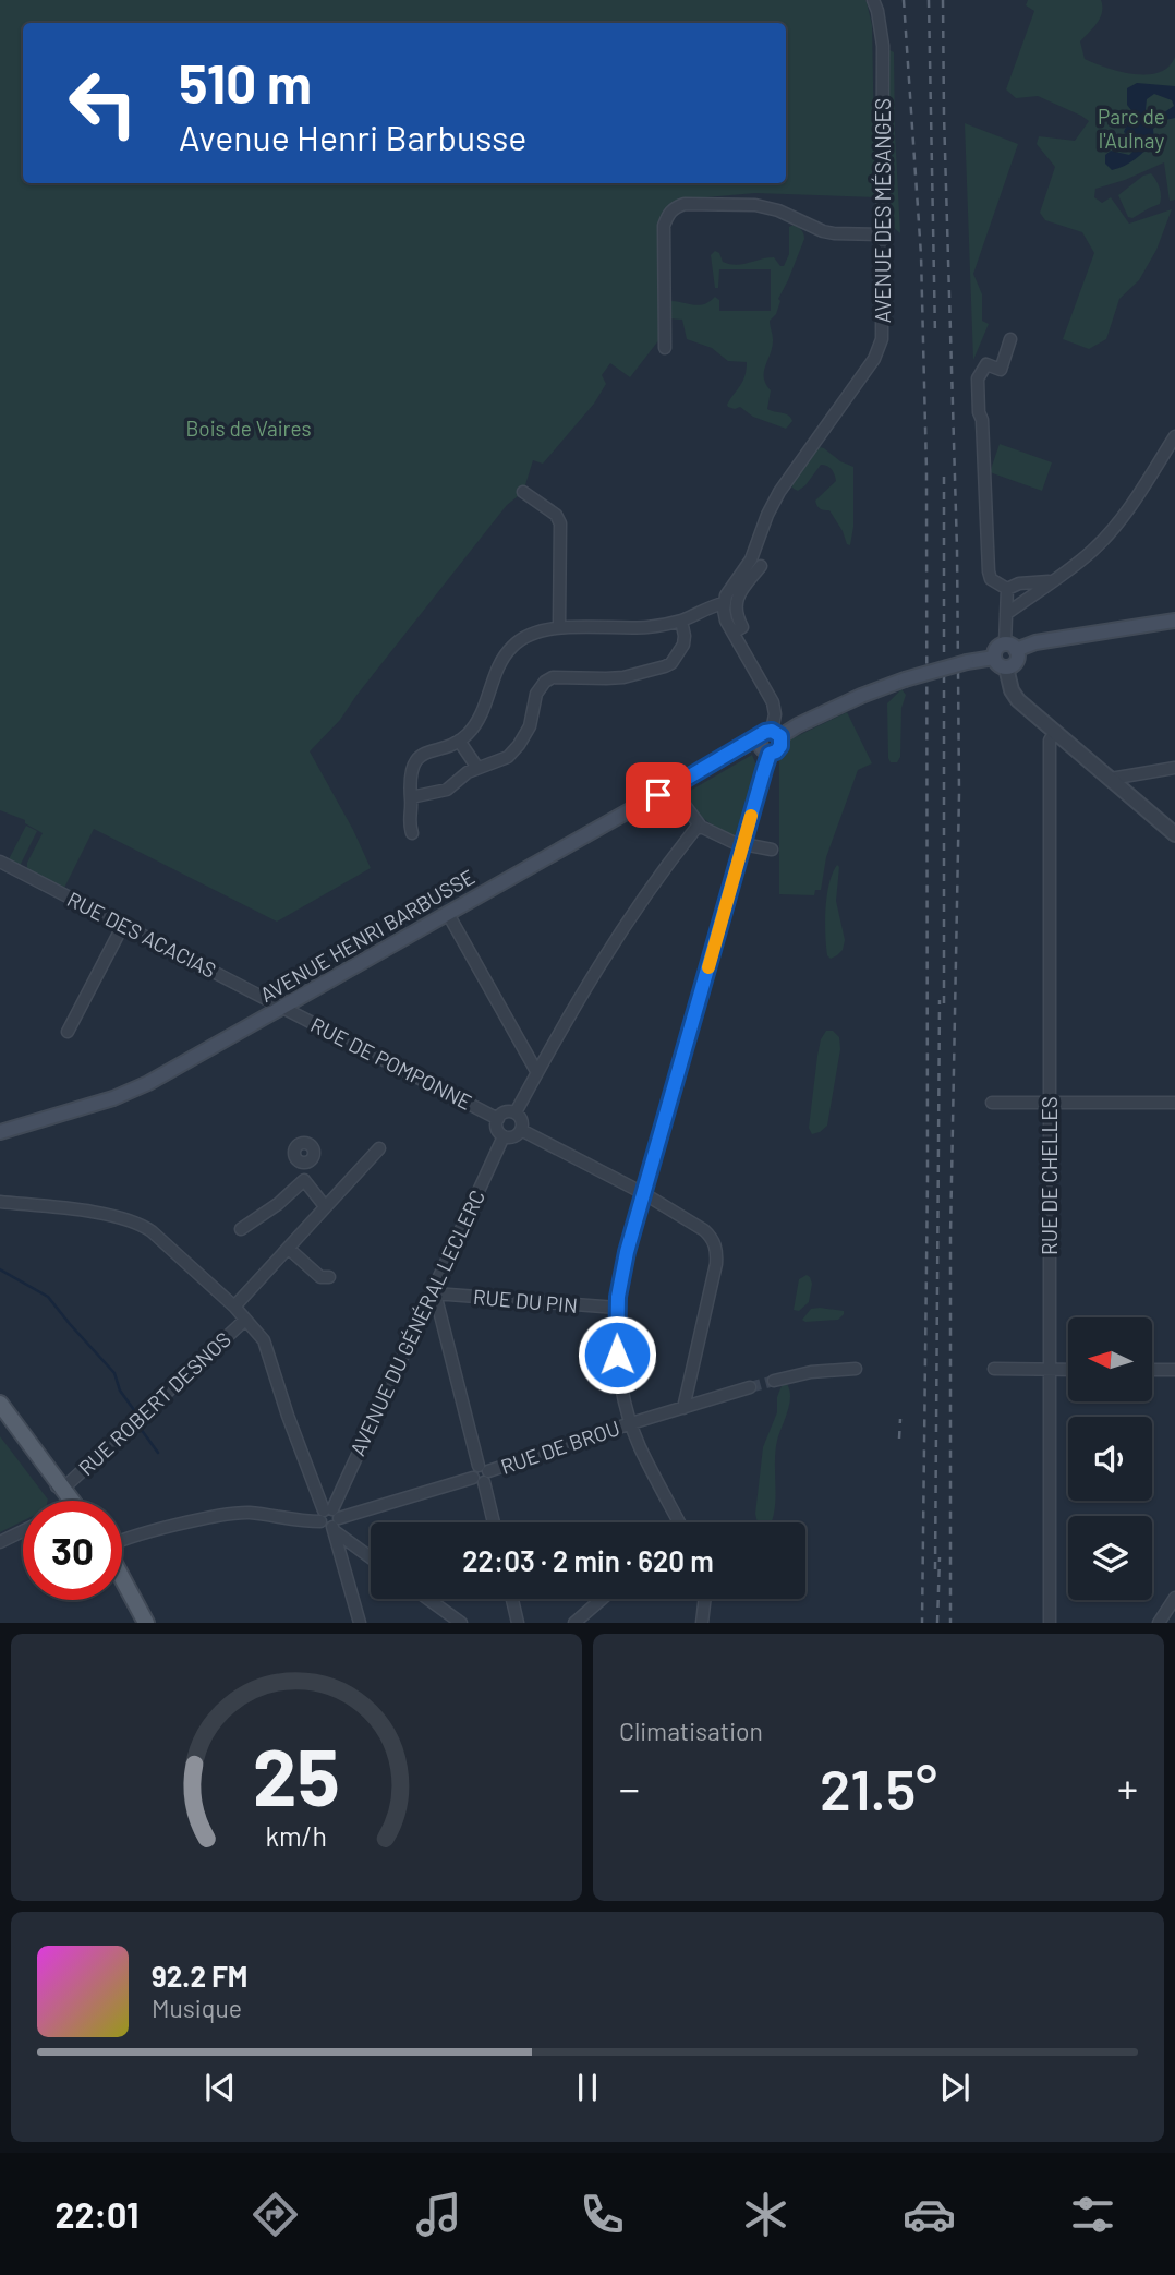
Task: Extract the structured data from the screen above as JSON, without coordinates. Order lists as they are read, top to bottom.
{
  "streets": {
    "main road": ["AVENUE HENRI BARBUSSE"],
    "street": [
      "AVENUE DES MÉSANGES",
      "RUE DES ACACIAS",
      "RUE DE POMPONNE",
      "RUE DE CHELLES",
      "RUE DU PIN",
      "AVENUE DU GÉNÉRAL LECLERC",
      "RUE ROBERT DESNOS",
      "RUE DE BROU"
    ]
  },
  "crossings": [
    ["RUE DES ACACIAS", "AVENUE HENRI BARBUSSE"],
    ["RUE DES ACACIAS", "RUE DE POMPONNE"],
    ["AVENUE HENRI BARBUSSE", "RUE DE POMPONNE"],
    ["RUE DE POMPONNE", "AVENUE DU GÉNÉRAL LECLERC"],
    ["RUE DU PIN", "AVENUE DU GÉNÉRAL LECLERC"],
    ["AVENUE DU GÉNÉRAL LECLERC", "RUE DE BROU"]
  ],
  "parks": ["Parc de l'Aulnay", "Bois de Vaires"],
  "north": "left",
  "page": {
    "turn": ["510 m", "Avenue Henri Barbusse"],
    "limit": "30",
    "trip": "22:03 · 2 min · 620 m",
    "tile": "Climatisation",
    "heat": ["−", "21.5°", "+"],
    "song": ["92.2 FM", "Musique"],
    "tabs": "22:01",
    "gauge": ["25", "km/h"]
  }
}
